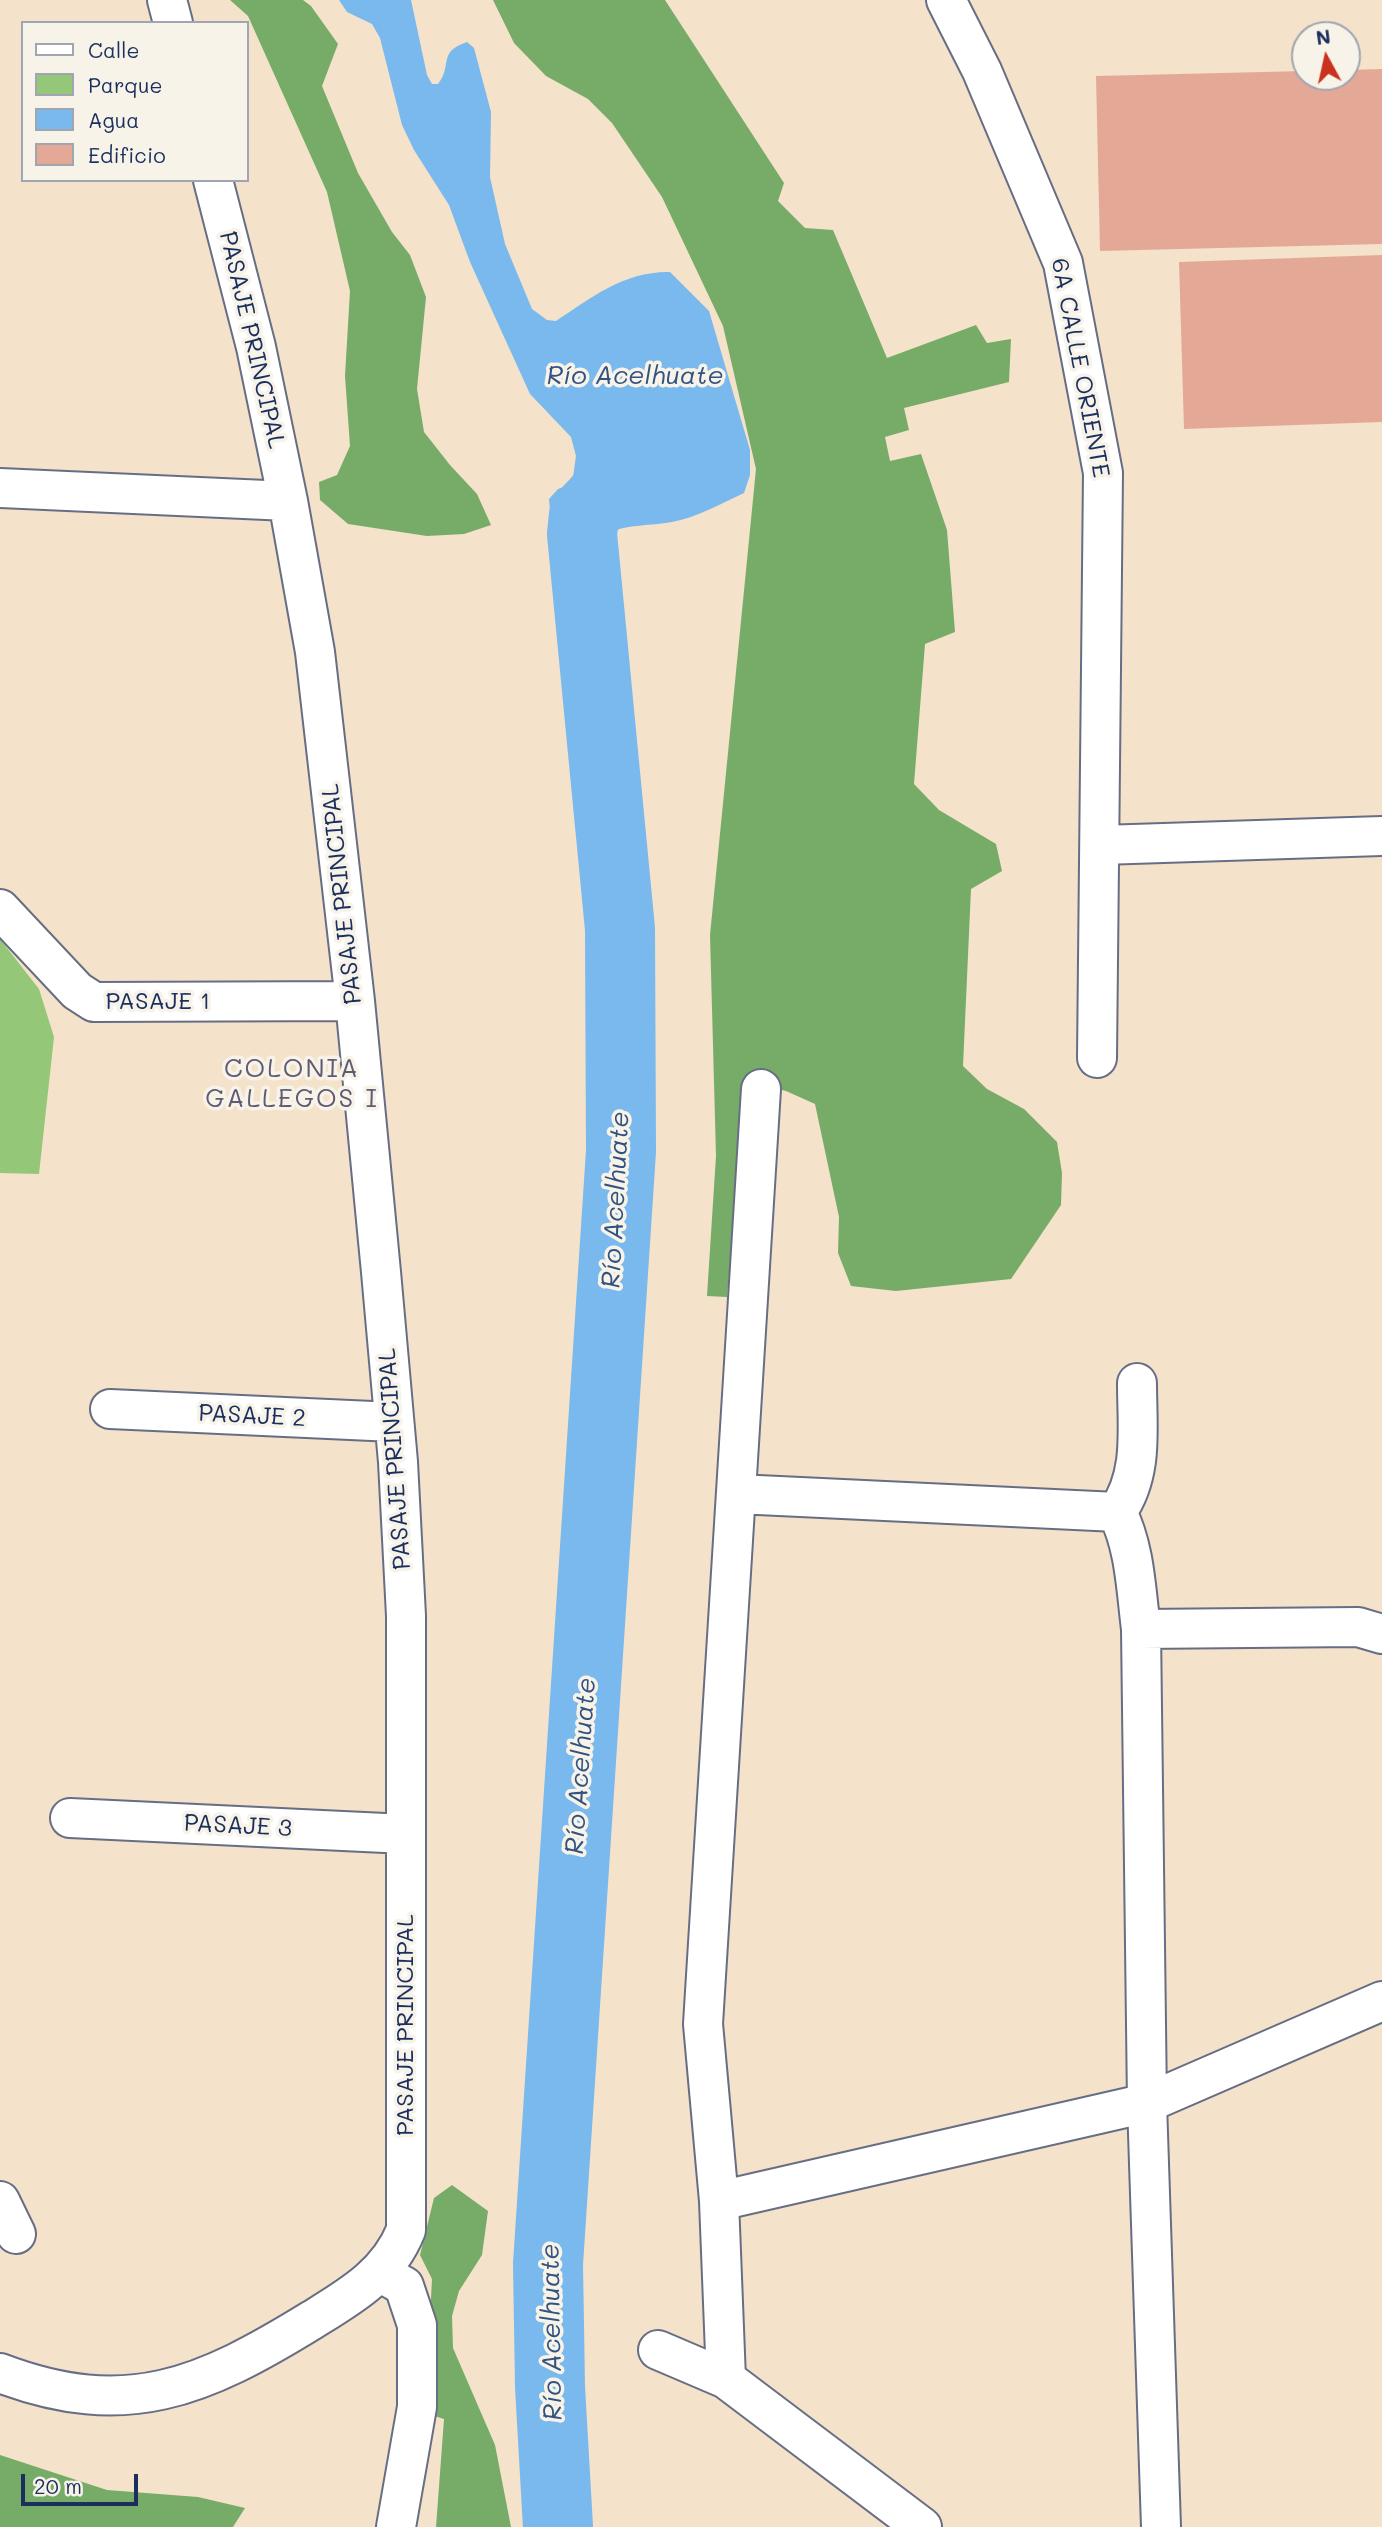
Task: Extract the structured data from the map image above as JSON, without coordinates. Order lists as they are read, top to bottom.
{
  "streets": {
    "street": [
      "PASAJE PRINCIPAL",
      "6A CALLE ORIENTE",
      "PASAJE 1",
      "PASAJE 2",
      "PASAJE 3"
    ]
  },
  "crossings": [
    ["PASAJE PRINCIPAL", "PASAJE 1"],
    ["PASAJE PRINCIPAL", "PASAJE 2"],
    ["PASAJE PRINCIPAL", "PASAJE 3"]
  ],
  "districts": ["COLONIA GALLEGOS I"],
  "water": ["Río Acelhuate"],
  "legend": [
    "Calle",
    "Parque",
    "Agua",
    "Edificio"
  ],
  "scale_bar": "20 m",
  "north": "top"
}
